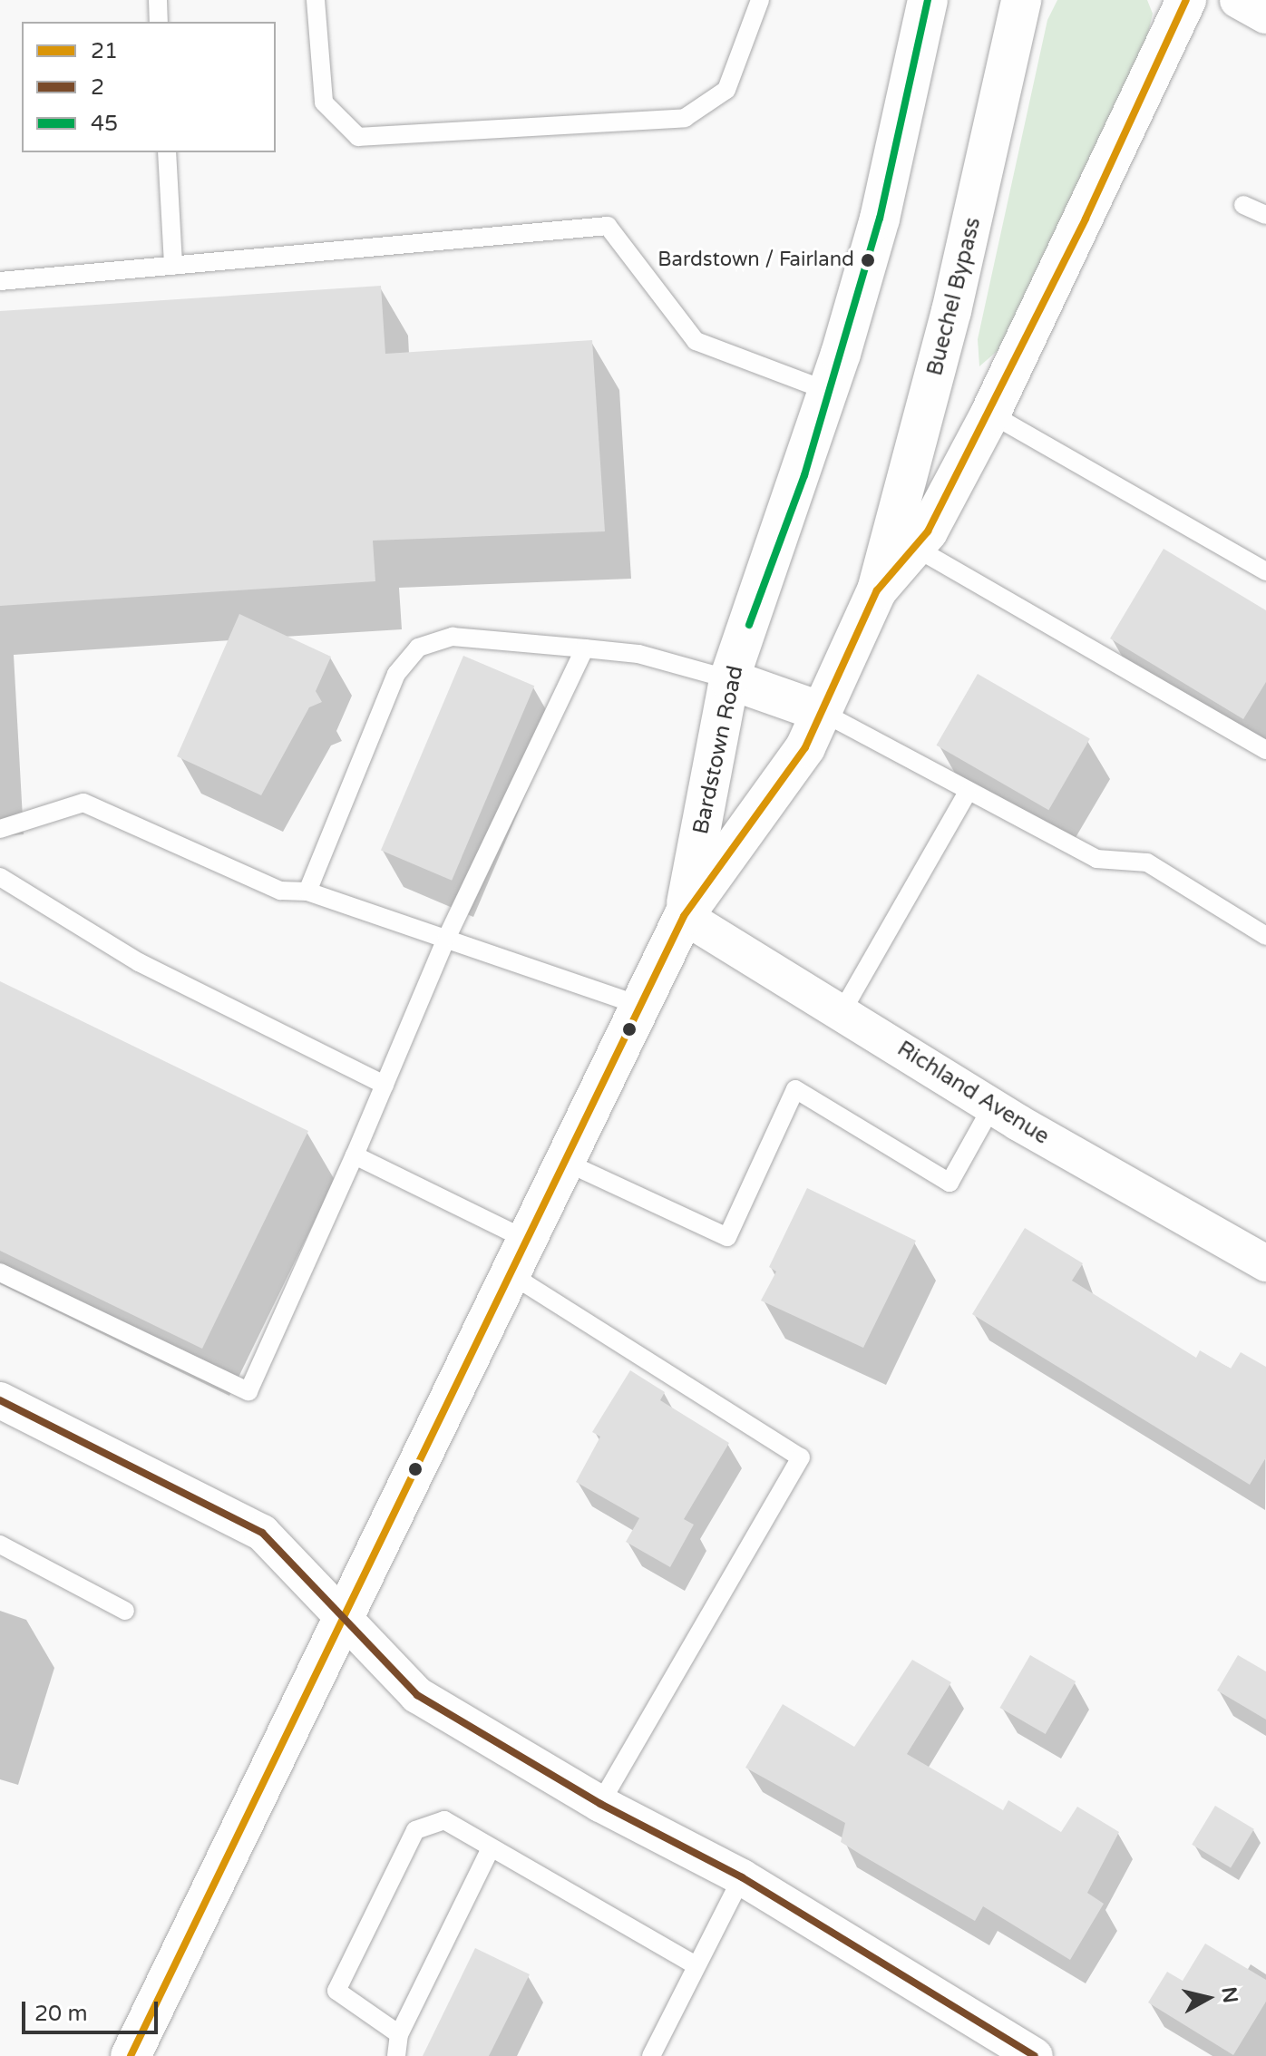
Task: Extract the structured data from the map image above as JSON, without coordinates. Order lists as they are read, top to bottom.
{
  "streets": {
    "main road": ["Buechel Bypass", "Bardstown Road"],
    "street": ["Richland Avenue"]
  },
  "crossings": [
    ["Buechel Bypass", "Bardstown Road"],
    ["Bardstown Road", "Richland Avenue"]
  ],
  "places": ["Bardstown / Fairland"],
  "lines": ["transit line 21", "transit line 45", "transit line 2"],
  "legend": ["21", "2", "45"],
  "scale_bar": "20 m",
  "north": "right"
}
